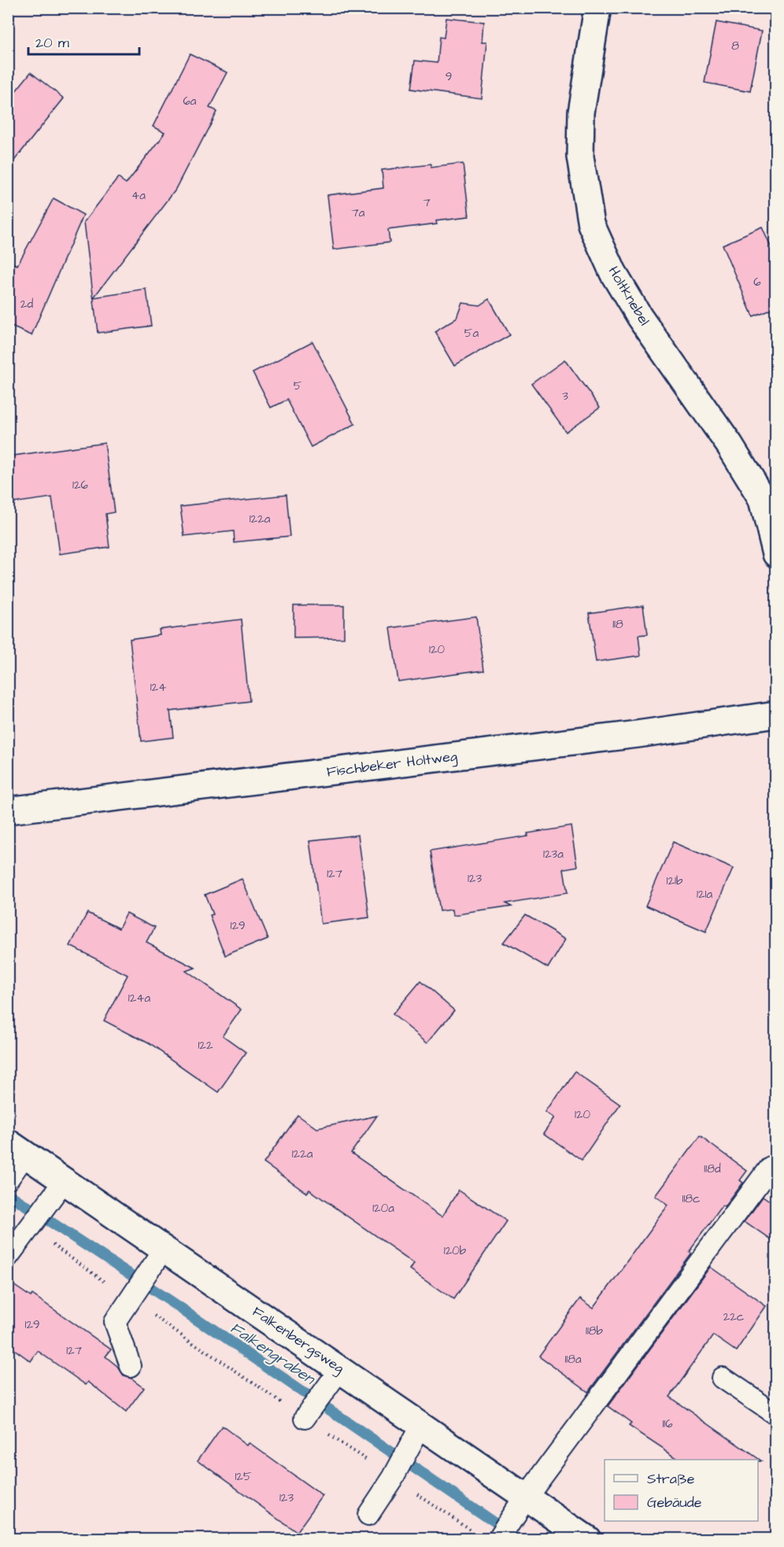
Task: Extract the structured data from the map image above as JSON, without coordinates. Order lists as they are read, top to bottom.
{
  "streets": {
    "street": ["Holtknebel", "Fischbeker Holtweg", "Falkenbergsweg"]
  },
  "water": ["Falkengraben"],
  "house_numbers": [
    "8",
    "9",
    "6a",
    "4a",
    "7",
    "7a",
    "6",
    "2d",
    "5a",
    "5",
    "3",
    "126",
    "122a",
    "118",
    "120",
    "124",
    "123a",
    "127",
    "123",
    "121b",
    "121a",
    "129",
    "124a",
    "122",
    "120",
    "122a",
    "118d",
    "118c",
    "120a",
    "120b",
    "22c",
    "129",
    "118b",
    "127",
    "118a",
    "116",
    "125",
    "123"
  ],
  "legend": ["Straße", "Gebäude"],
  "scale_bar": "20 m"
}
